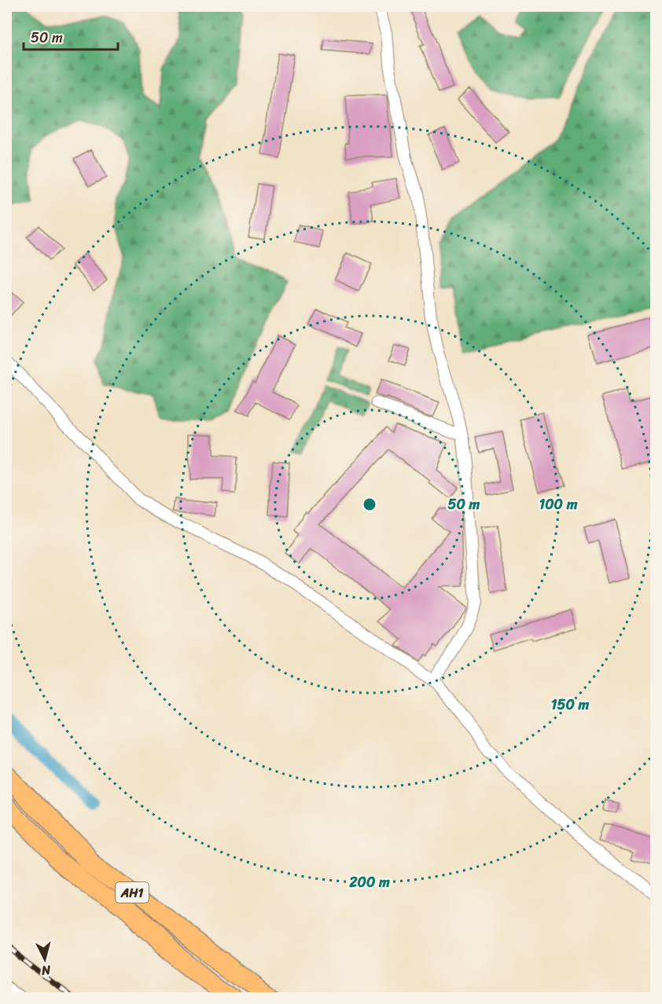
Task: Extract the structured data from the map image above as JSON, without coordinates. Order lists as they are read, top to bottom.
{
  "streets": {
    "highway": ["AH1"]
  },
  "scale_bar": "50 m",
  "north": "bottom",
  "rings": [
    "50 m",
    "100 m",
    "150 m",
    "200 m"
  ]
}
